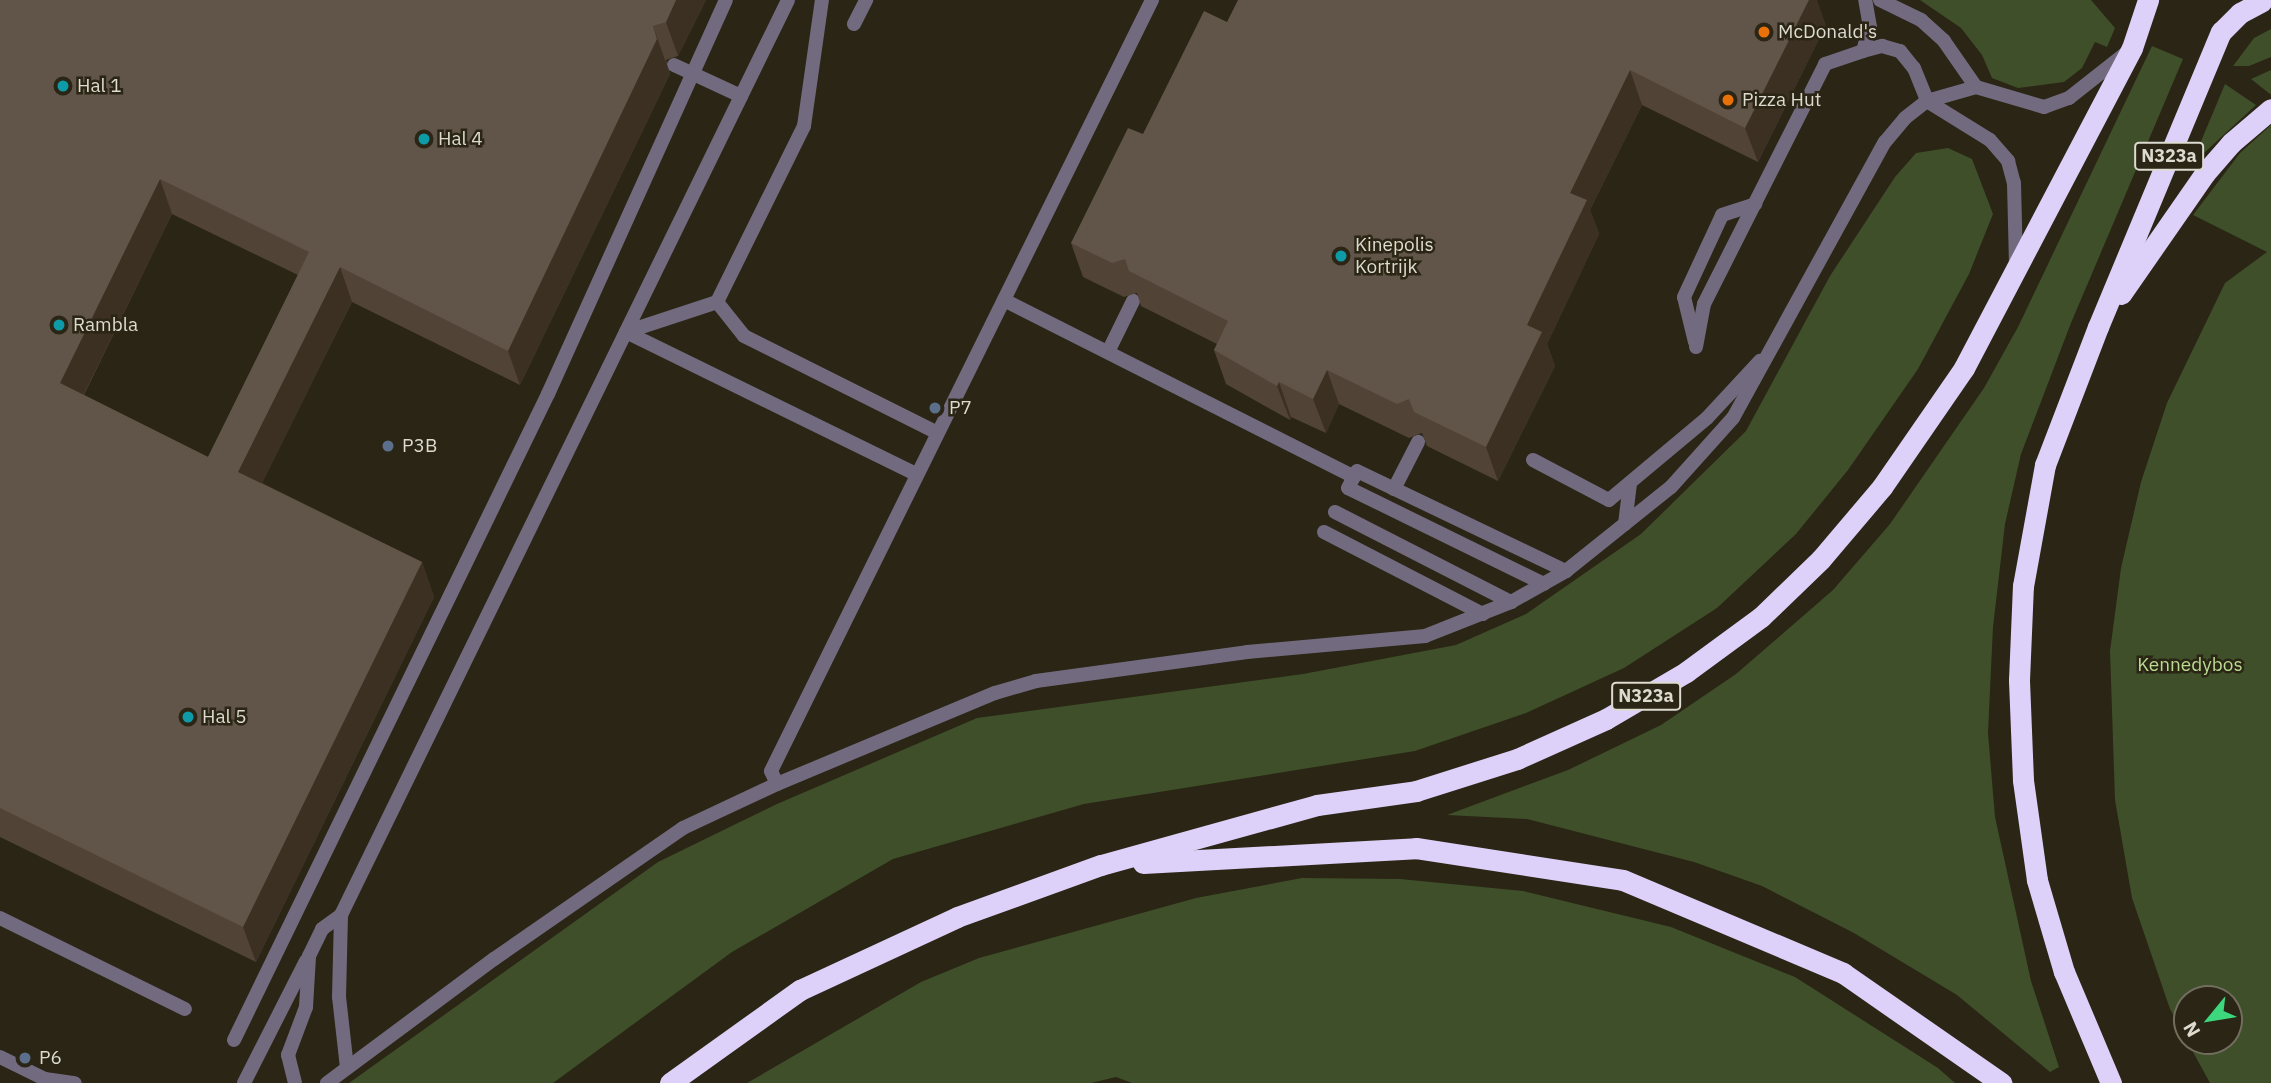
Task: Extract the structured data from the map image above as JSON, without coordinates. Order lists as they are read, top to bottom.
{
  "streets": {
    "highway": ["N323a"]
  },
  "parks": ["Kennedybos"],
  "places": [
    "McDonald's",
    "Hal 1",
    "Pizza Hut",
    "Hal 4",
    "Kinepolis Kortrijk",
    "Rambla",
    "P7",
    "P3B",
    "Hal 5",
    "P6"
  ],
  "north": "bottom left"
}
